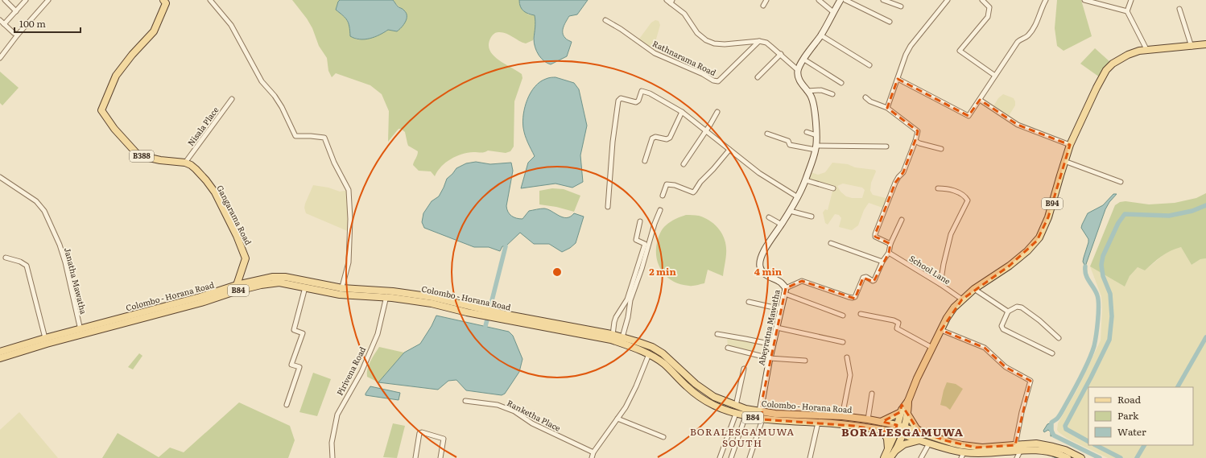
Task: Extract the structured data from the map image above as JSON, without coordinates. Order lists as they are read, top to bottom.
{
  "streets": {
    "main road": [
      "B388",
      "B94",
      "Gangarama Road",
      "B84",
      "Colombo - Horana Road"
    ],
    "street": [
      "Rathnarama Road",
      "Nisala Place",
      "School Lane",
      "Janatha Mawatha",
      "Abeyratna Mawatha",
      "Pirivena Road",
      "Ranketha Place"
    ]
  },
  "crossings": [
    ["Nisala Place", "Gangarama Road"],
    ["B94", "School Lane"],
    ["B94", "B84"],
    ["B94", "Colombo - Horana Road"],
    ["Gangarama Road", "Colombo - Horana Road"],
    ["Janatha Mawatha", "Colombo - Horana Road"],
    ["B84", "Colombo - Horana Road"],
    ["Colombo - Horana Road", "Abeyratna Mawatha"],
    ["Colombo - Horana Road", "Pirivena Road"]
  ],
  "districts": ["BORALESGAMUWA SOUTH", "BORALESGAMUWA"],
  "legend": ["Road", "Park", "Water"],
  "scale_bar": "100 m",
  "rings": ["2 min", "4 min"]
}
